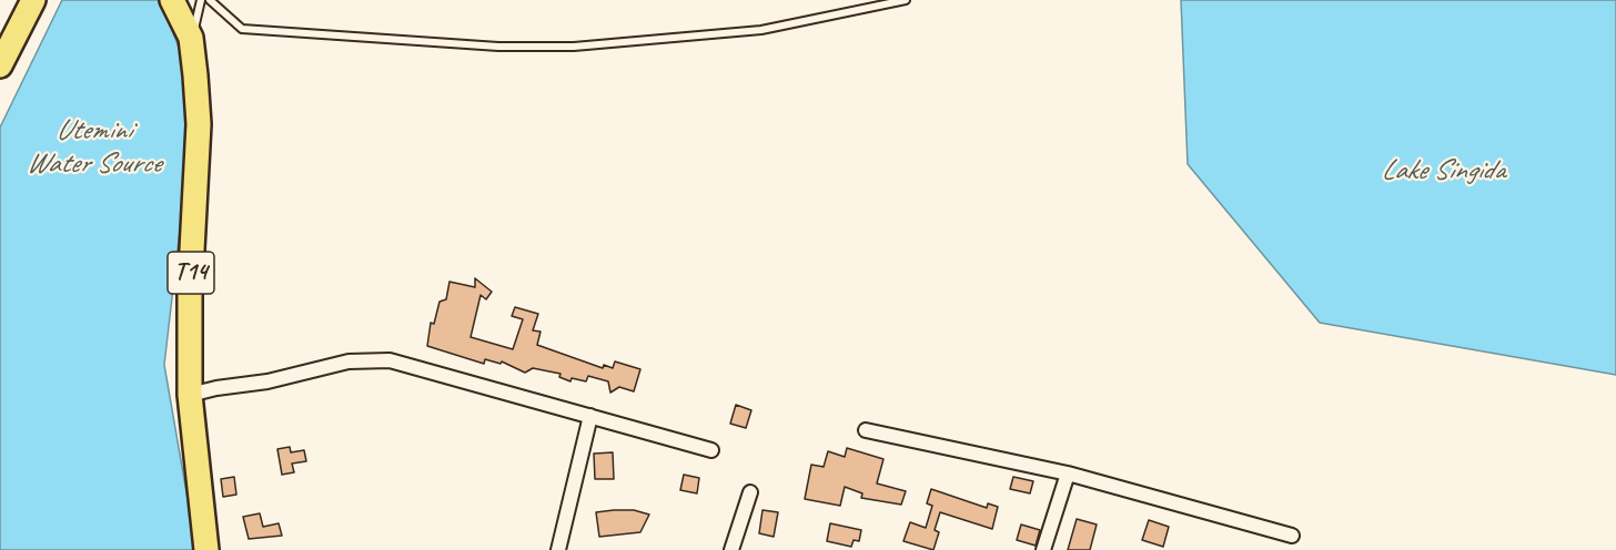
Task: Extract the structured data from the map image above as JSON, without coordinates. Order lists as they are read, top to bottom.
{
  "streets": {
    "highway": ["T14"]
  },
  "water": ["Utemini Water Source", "Lake Singida"]
}
